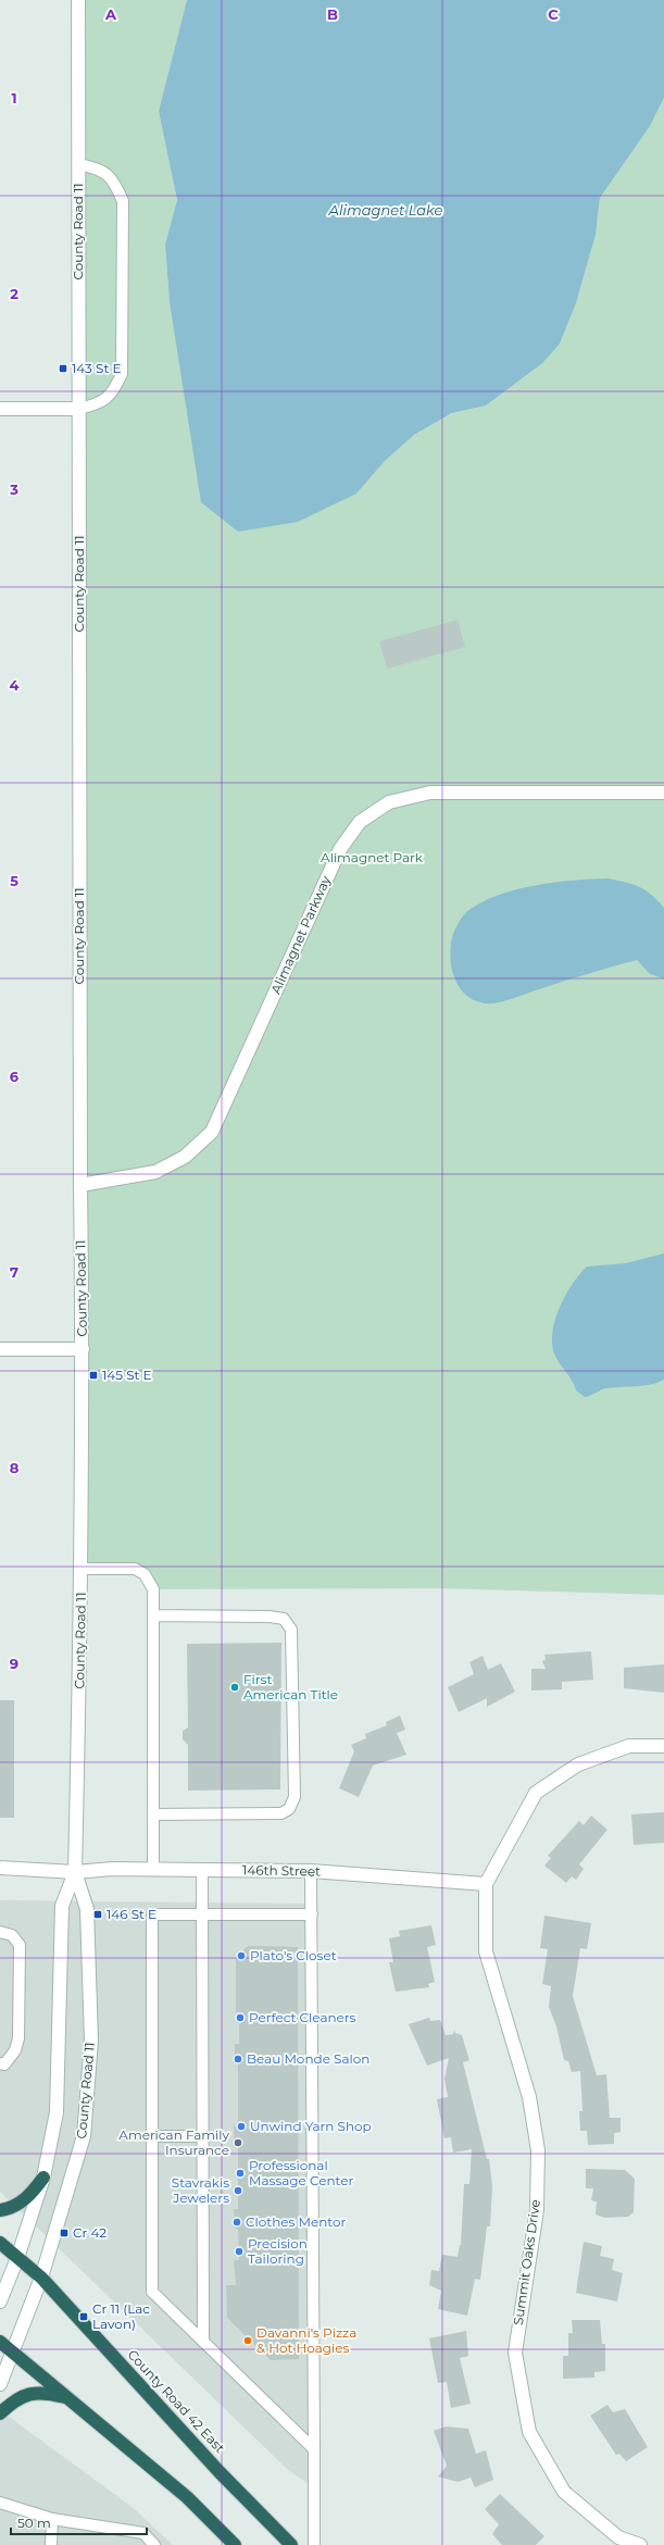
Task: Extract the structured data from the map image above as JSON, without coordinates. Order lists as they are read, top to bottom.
{
  "streets": {
    "highway": ["County Road 42 East"],
    "street": [
      "County Road 11",
      "Alimagnet Parkway",
      "146th Street",
      "Summit Oaks Drive"
    ]
  },
  "crossings": [
    ["County Road 11", "Alimagnet Parkway"],
    ["County Road 11", "146th Street"],
    ["County Road 11", "County Road 42 East"],
    ["146th Street", "Summit Oaks Drive"]
  ],
  "water": ["Alimagnet Lake"],
  "parks": ["Alimagnet Park"],
  "places": {
    "transit": [
      "143 St E",
      "145 St E",
      "146 St E",
      "Cr 42",
      "Cr 11 (Lac Lavon)"
    ],
    "other": [
      "First American Title",
      "Plato's Closet",
      "Perfect Cleaners",
      "Beau Monde Salon",
      "Unwind Yarn Shop",
      "American Family Insurance",
      "Professional Massage Center",
      "Stavrakis Jewelers",
      "Clothes Mentor",
      "Precision Tailoring",
      "Davanni's Pizza & Hot Hoagies"
    ]
  },
  "scale_bar": "50 m",
  "grid": {
    "columns": ["A", "B", "C"],
    "rows": [
      "1",
      "2",
      "3",
      "4",
      "5",
      "6",
      "7",
      "8",
      "9"
    ]
  }
}
